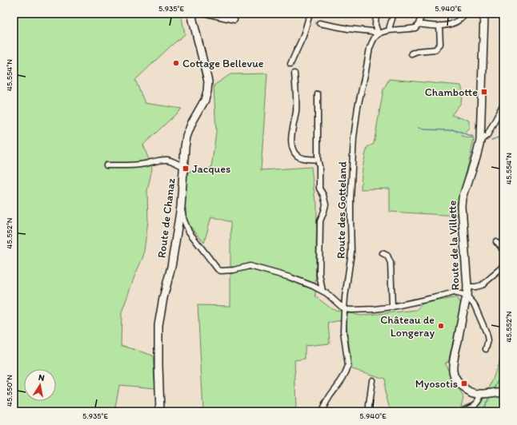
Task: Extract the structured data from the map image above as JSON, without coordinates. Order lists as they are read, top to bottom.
{
  "streets": {
    "main road": ["Route de Chanaz", "Route de la Villette"],
    "street": ["Route des Gotteland"]
  },
  "places": {
    "other": ["Cottage Bellevue", "Château de Longeray"],
    "transit": ["Chambotte", "Jacques", "Myosotis"]
  },
  "north": "top",
  "coordinates": [
    "5.935°E",
    "5.940°E",
    "45.554°N",
    "45.552°N",
    "45.550°N"
  ]
}
